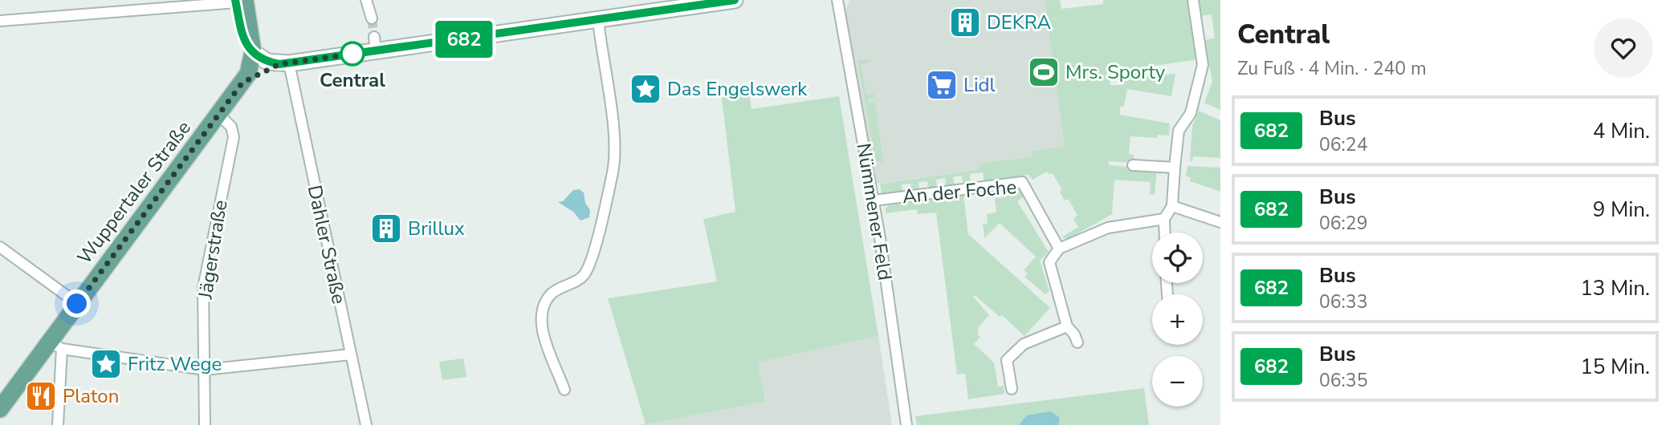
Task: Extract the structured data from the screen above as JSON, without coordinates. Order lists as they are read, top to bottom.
{
  "streets": {
    "main road": ["Wuppertaler Straße"],
    "street": [
      "An der Foche",
      "Nümmener Feld",
      "Dahler Straße",
      "Jägerstraße"
    ]
  },
  "crossings": [
    ["An der Foche", "Nümmener Feld"],
    ["Wuppertaler Straße", "Jägerstraße"]
  ],
  "places": {
    "building": ["DEKRA", "Brillux"],
    "other": ["Central"],
    "sports": ["Mrs. Sporty"],
    "supermarket": ["Lidl"],
    "place": ["Das Engelswerk", "Fritz Wege"],
    "restaurant": ["Platon"]
  },
  "lines": ["bus line 682"],
  "page": {
    "on_map": "682",
    "heading": ["Central", "Zu Fuß · 4 Min. · 240 m"],
    "list": [
      {
        "mark": "682",
        "name": "Bus",
        "note": "06:24",
        "value": "4 Min."
      },
      {
        "mark": "682",
        "name": "Bus",
        "note": "06:29",
        "value": "9 Min."
      },
      {
        "mark": "682",
        "name": "Bus",
        "note": "06:33",
        "value": "13 Min."
      },
      {
        "mark": "682",
        "name": "Bus",
        "note": "06:35",
        "value": "15 Min."
      }
    ],
    "map_buttons": ["+", "−"]
  }
}
